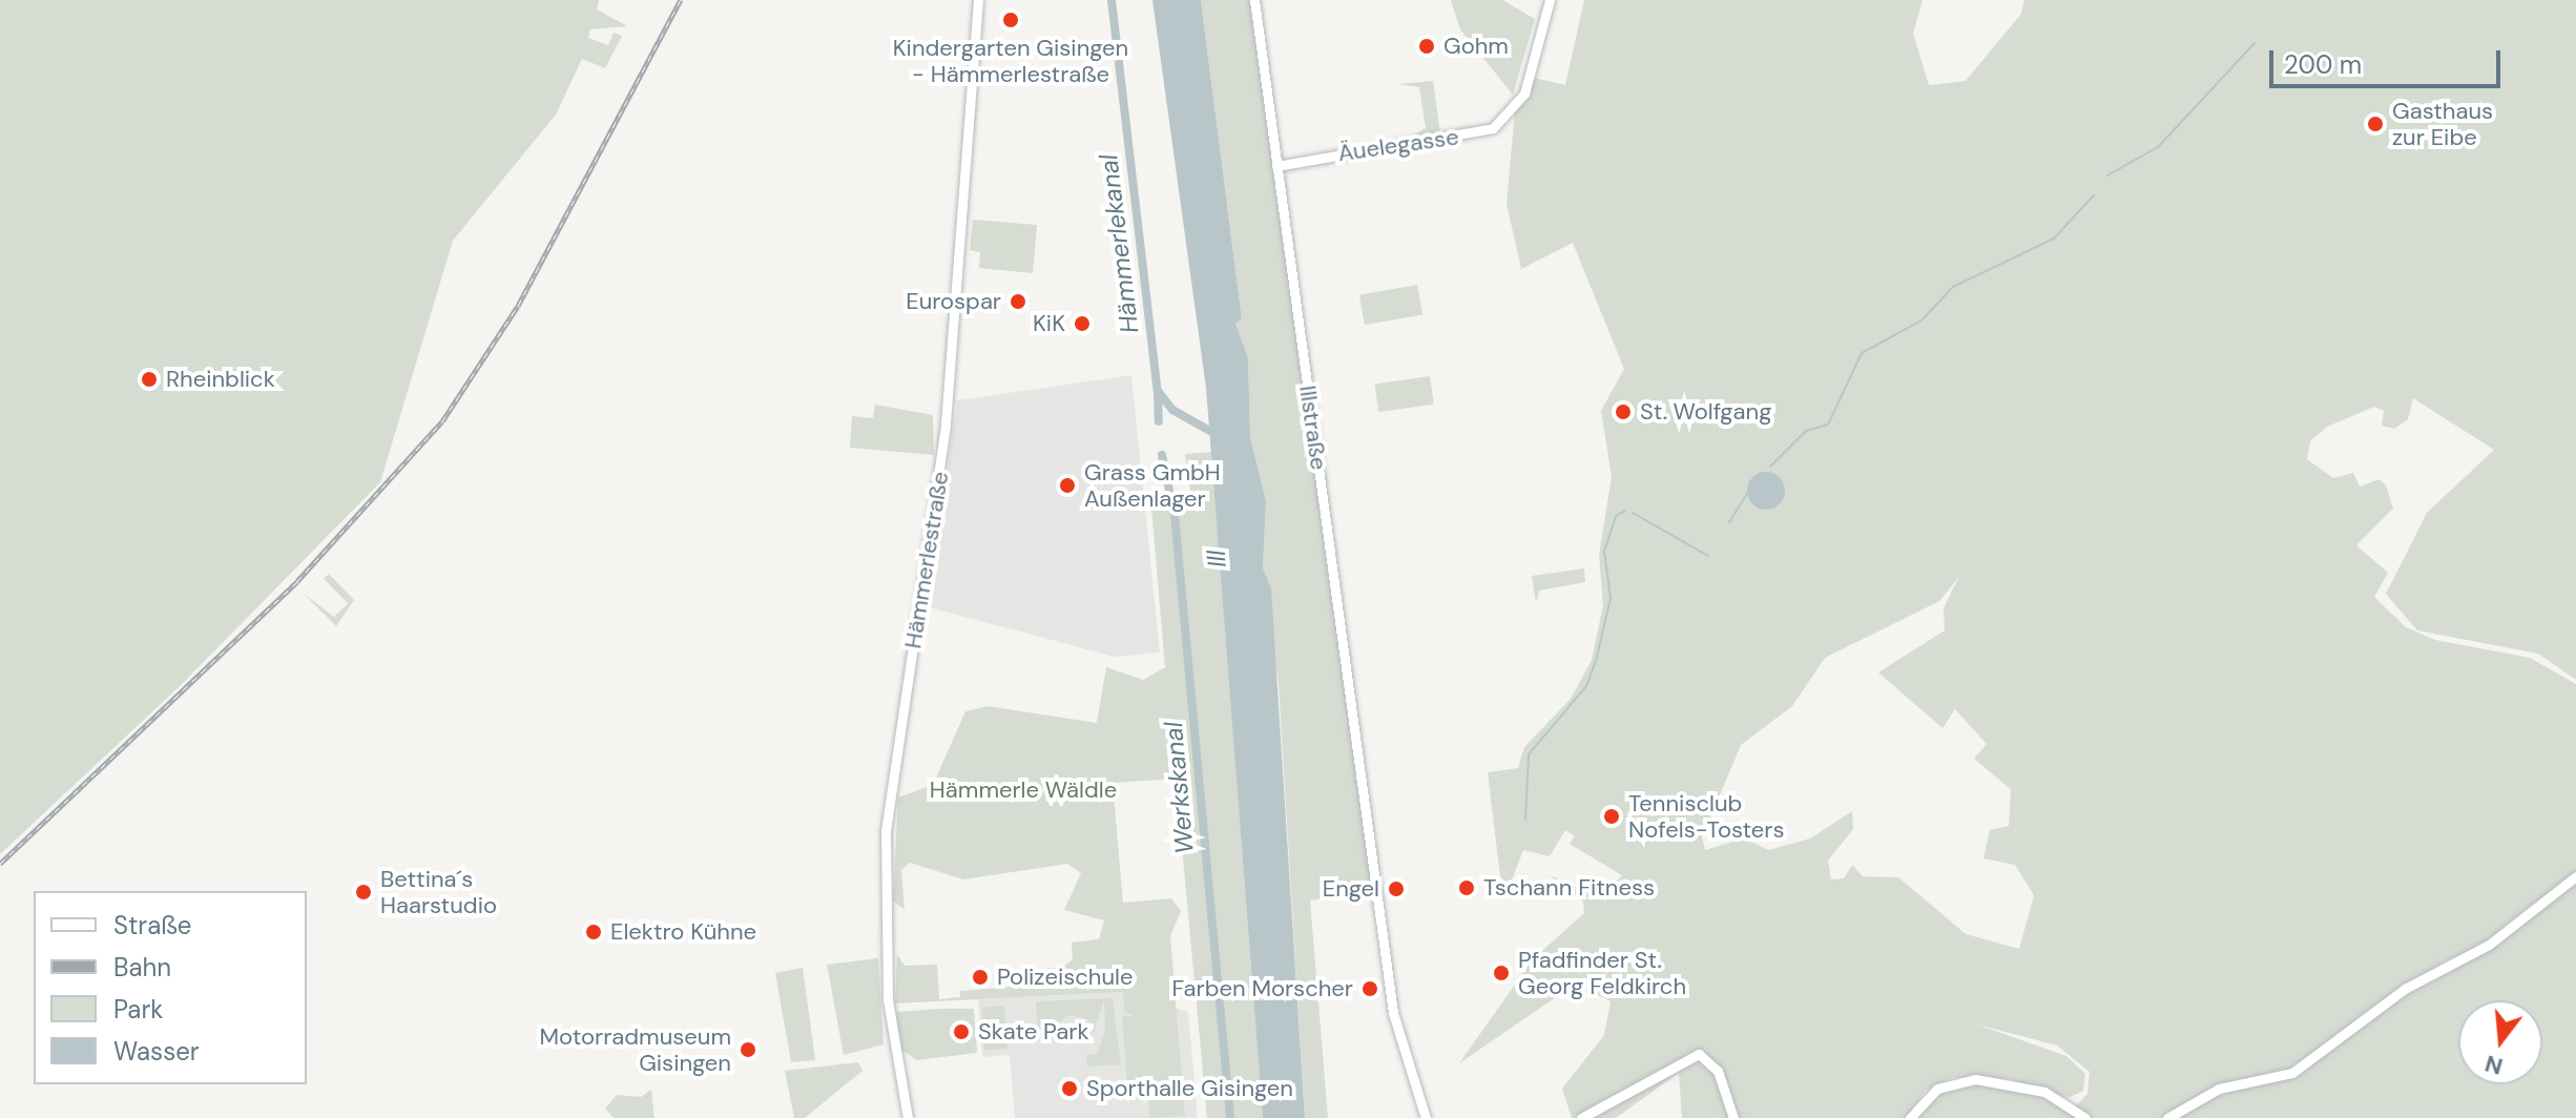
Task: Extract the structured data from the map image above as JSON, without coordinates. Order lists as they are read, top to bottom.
{
  "streets": {
    "street": ["Äuelegasse", "Illstraße", "Hämmerlestraße"]
  },
  "crossings": [
    ["Äuelegasse", "Illstraße"]
  ],
  "water": ["Hämmerlekanal", "Ill", "Werkskanal"],
  "parks": ["Hämmerle Wäldle"],
  "places": [
    "Kindergarten Gisingen - Hämmerlestraße",
    "Gohm",
    "Gasthaus zur Eibe",
    "Eurospar",
    "KiK",
    "Rheinblick",
    "St. Wolfgang",
    "Grass GmbH Außenlager",
    "Tennisclub Nofels-Tosters",
    "Tschann Fitness",
    "Engel",
    "Bettina´s Haarstudio",
    "Elektro Kühne",
    "Pfadfinder St. Georg Feldkirch",
    "Polizeischule",
    "Farben Morscher",
    "Skate Park",
    "Motorradmuseum Gisingen",
    "Sporthalle Gisingen"
  ],
  "legend": [
    "Straße",
    "Bahn",
    "Park",
    "Wasser"
  ],
  "scale_bar": "200 m",
  "north": "bottom"
}
